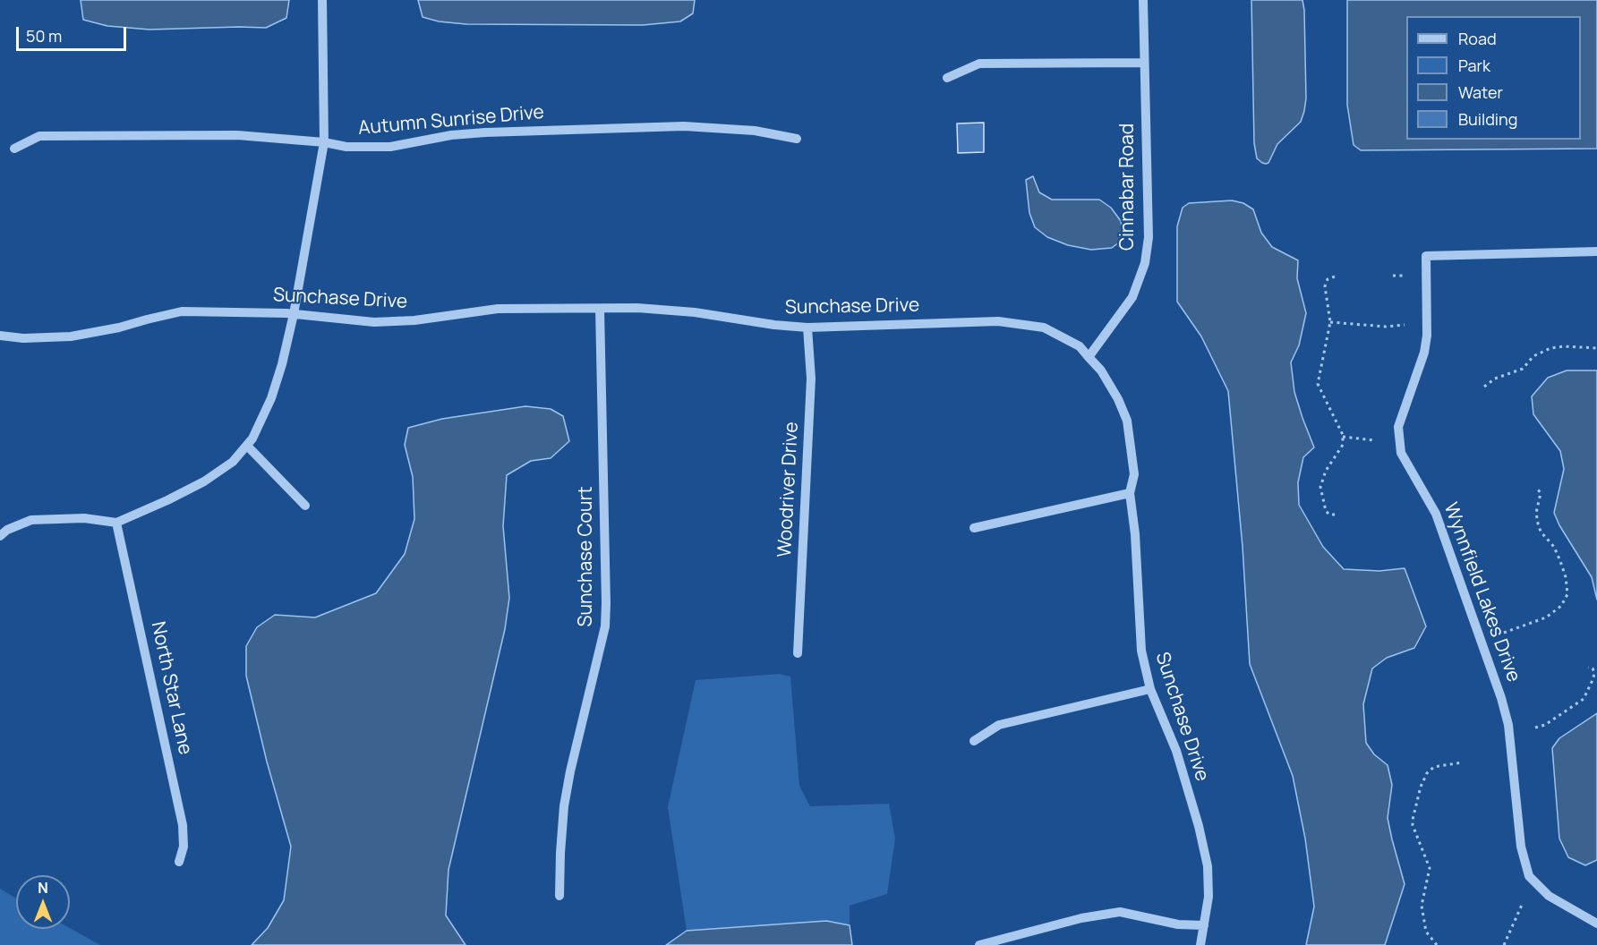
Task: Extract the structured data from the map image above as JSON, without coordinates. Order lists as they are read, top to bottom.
{
  "streets": {
    "street": [
      "Autumn Sunrise Drive",
      "Cinnabar Road",
      "Sunchase Drive",
      "Woodriver Drive",
      "Sunchase Court",
      "Wynnfield Lakes Drive",
      "North Star Lane"
    ]
  },
  "crossings": [
    ["Cinnabar Road", "Sunchase Drive"],
    ["Sunchase Drive", "Woodriver Drive"],
    ["Sunchase Drive", "Sunchase Court"]
  ],
  "legend": [
    "Road",
    "Park",
    "Water",
    "Building"
  ],
  "scale_bar": "50 m",
  "north": "top"
}
